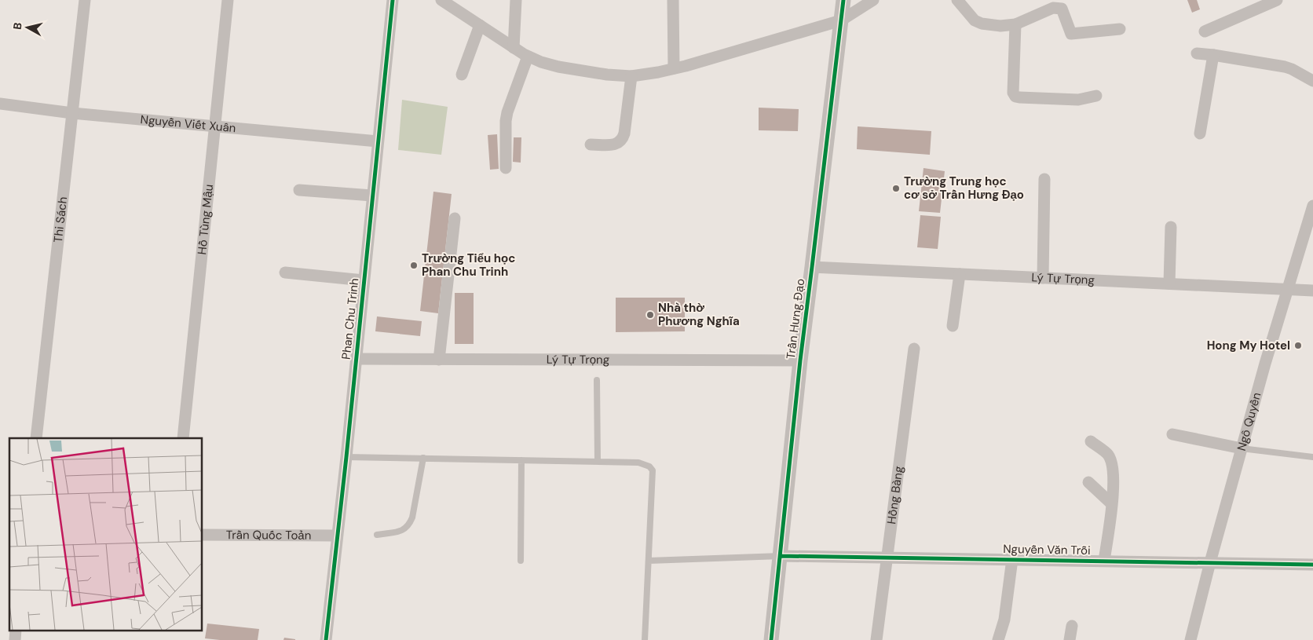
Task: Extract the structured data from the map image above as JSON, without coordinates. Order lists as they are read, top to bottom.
{
  "streets": {
    "street": [
      "Nguyễn Viết Xuân",
      "Thi Sách",
      "Hồ Tùng Mậu",
      "Lý Tự Trọng",
      "Phan Chu Trinh",
      "Trần Hưng Đạo",
      "Ngô Quyền",
      "Hồng Bàng",
      "Trần Quốc Toản",
      "Nguyễn Văn Trỗi"
    ]
  },
  "crossings": [
    ["Nguyễn Viết Xuân", "Thi Sách"],
    ["Nguyễn Viết Xuân", "Hồ Tùng Mậu"],
    ["Nguyễn Viết Xuân", "Phan Chu Trinh"],
    ["Lý Tự Trọng", "Phan Chu Trinh"],
    ["Lý Tự Trọng", "Trần Hưng Đạo"],
    ["Lý Tự Trọng", "Ngô Quyền"],
    ["Phan Chu Trinh", "Trần Quốc Toản"],
    ["Trần Hưng Đạo", "Nguyễn Văn Trỗi"],
    ["Ngô Quyền", "Nguyễn Văn Trỗi"],
    ["Hồng Bàng", "Nguyễn Văn Trỗi"]
  ],
  "places": [
    "Trường Trung học cơ sở Trần Hưng Đạo",
    "Trường Tiểu học Phan Chu Trinh",
    "Nhà thờ Phương Nghĩa",
    "Hong My Hotel"
  ],
  "north": "left"
}
